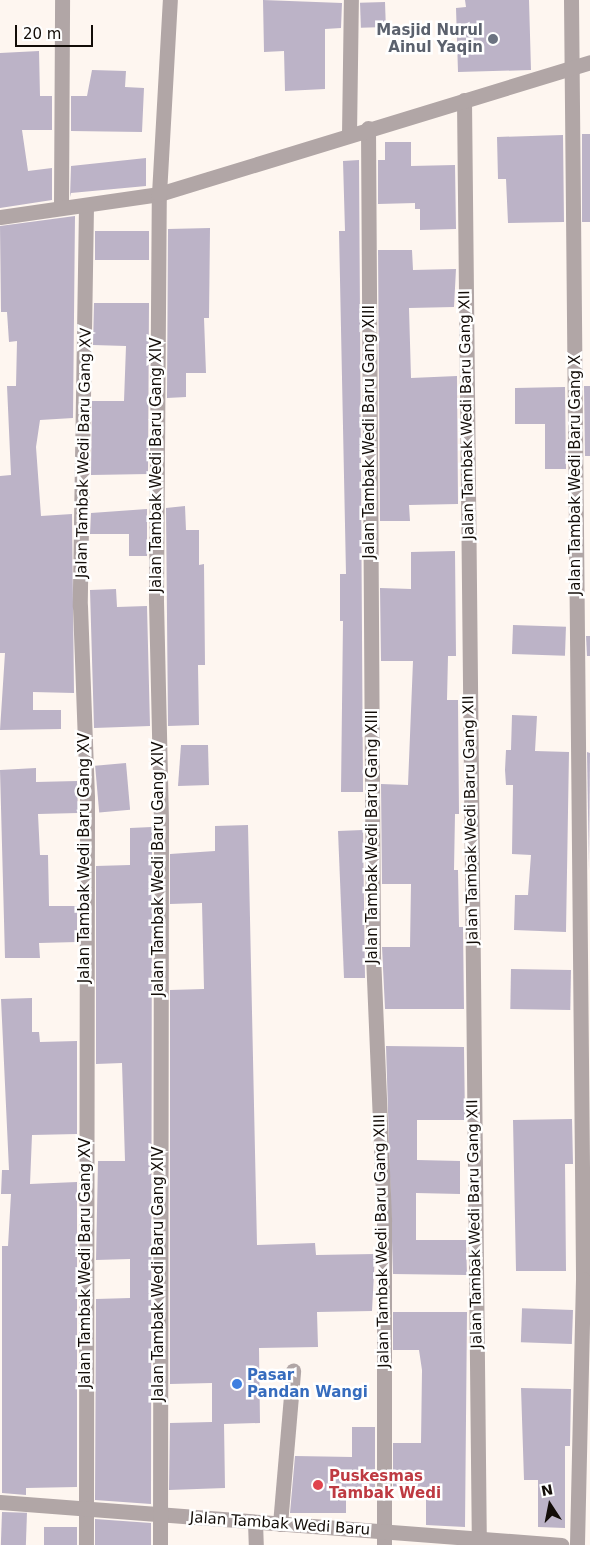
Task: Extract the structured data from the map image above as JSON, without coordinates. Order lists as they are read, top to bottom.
{
  "streets": {
    "street": [
      "Jalan Tambak Wedi Baru Gang XII",
      "Jalan Tambak Wedi Baru Gang XIII",
      "Jalan Tambak Wedi Baru Gang XV",
      "Jalan Tambak Wedi Baru Gang XIV",
      "Jalan Tambak Wedi Baru Gang X",
      "Jalan Tambak Wedi Baru"
    ]
  },
  "crossings": [
    ["Jalan Tambak Wedi Baru Gang XII", "Jalan Tambak Wedi Baru"],
    ["Jalan Tambak Wedi Baru Gang XIII", "Jalan Tambak Wedi Baru"],
    ["Jalan Tambak Wedi Baru Gang XV", "Jalan Tambak Wedi Baru"],
    ["Jalan Tambak Wedi Baru Gang XIV", "Jalan Tambak Wedi Baru"]
  ],
  "places": ["Masjid Nurul Ainul Yaqin", "Pasar Pandan Wangi", "Puskesmas Tambak Wedi"],
  "scale_bar": "20 m",
  "north": "top"
}
